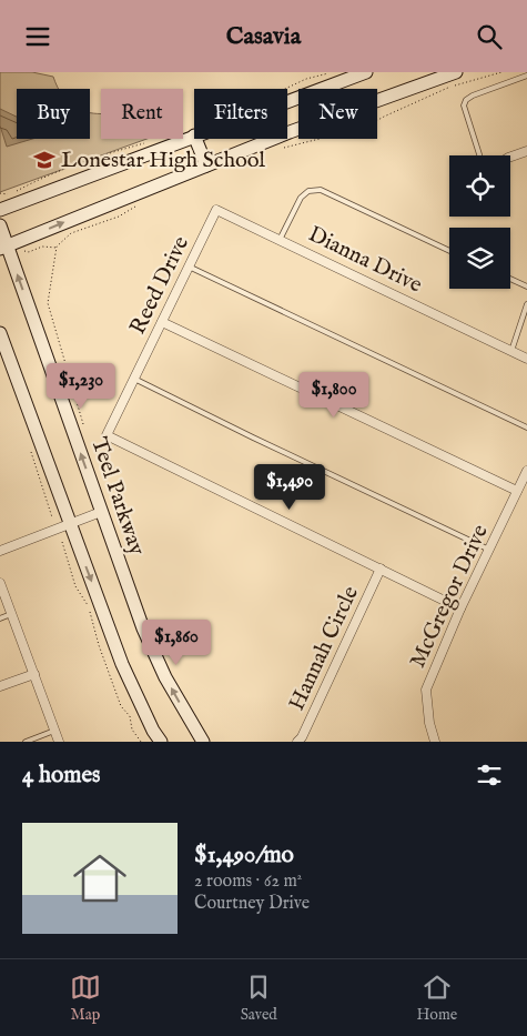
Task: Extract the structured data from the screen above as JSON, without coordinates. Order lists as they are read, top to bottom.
{
  "streets": {
    "main road": ["Teel Parkway"],
    "street": [
      "Dianna Drive",
      "Reed Drive",
      "McGregor Drive",
      "Hannah Circle"
    ]
  },
  "crossings": [
    ["Dianna Drive", "Reed Drive"],
    ["Reed Drive", "Hannah Circle"]
  ],
  "places": {
    "school or university": ["Lonestar High School"]
  },
  "page": {
    "header": "Casavia",
    "chip": [
      "Buy",
      "Rent",
      "Filters",
      "New"
    ],
    "price": [
      "$1,230",
      "$1,800",
      "$1,490",
      "$1,860"
    ],
    "heading": "4 homes",
    "list": [
      {
        "name": "$1,490/mo",
        "note": "2 rooms · 62 m² · Courtney Drive"
      }
    ],
    "tabs": ["Map", "Saved", "Home"]
  }
}
